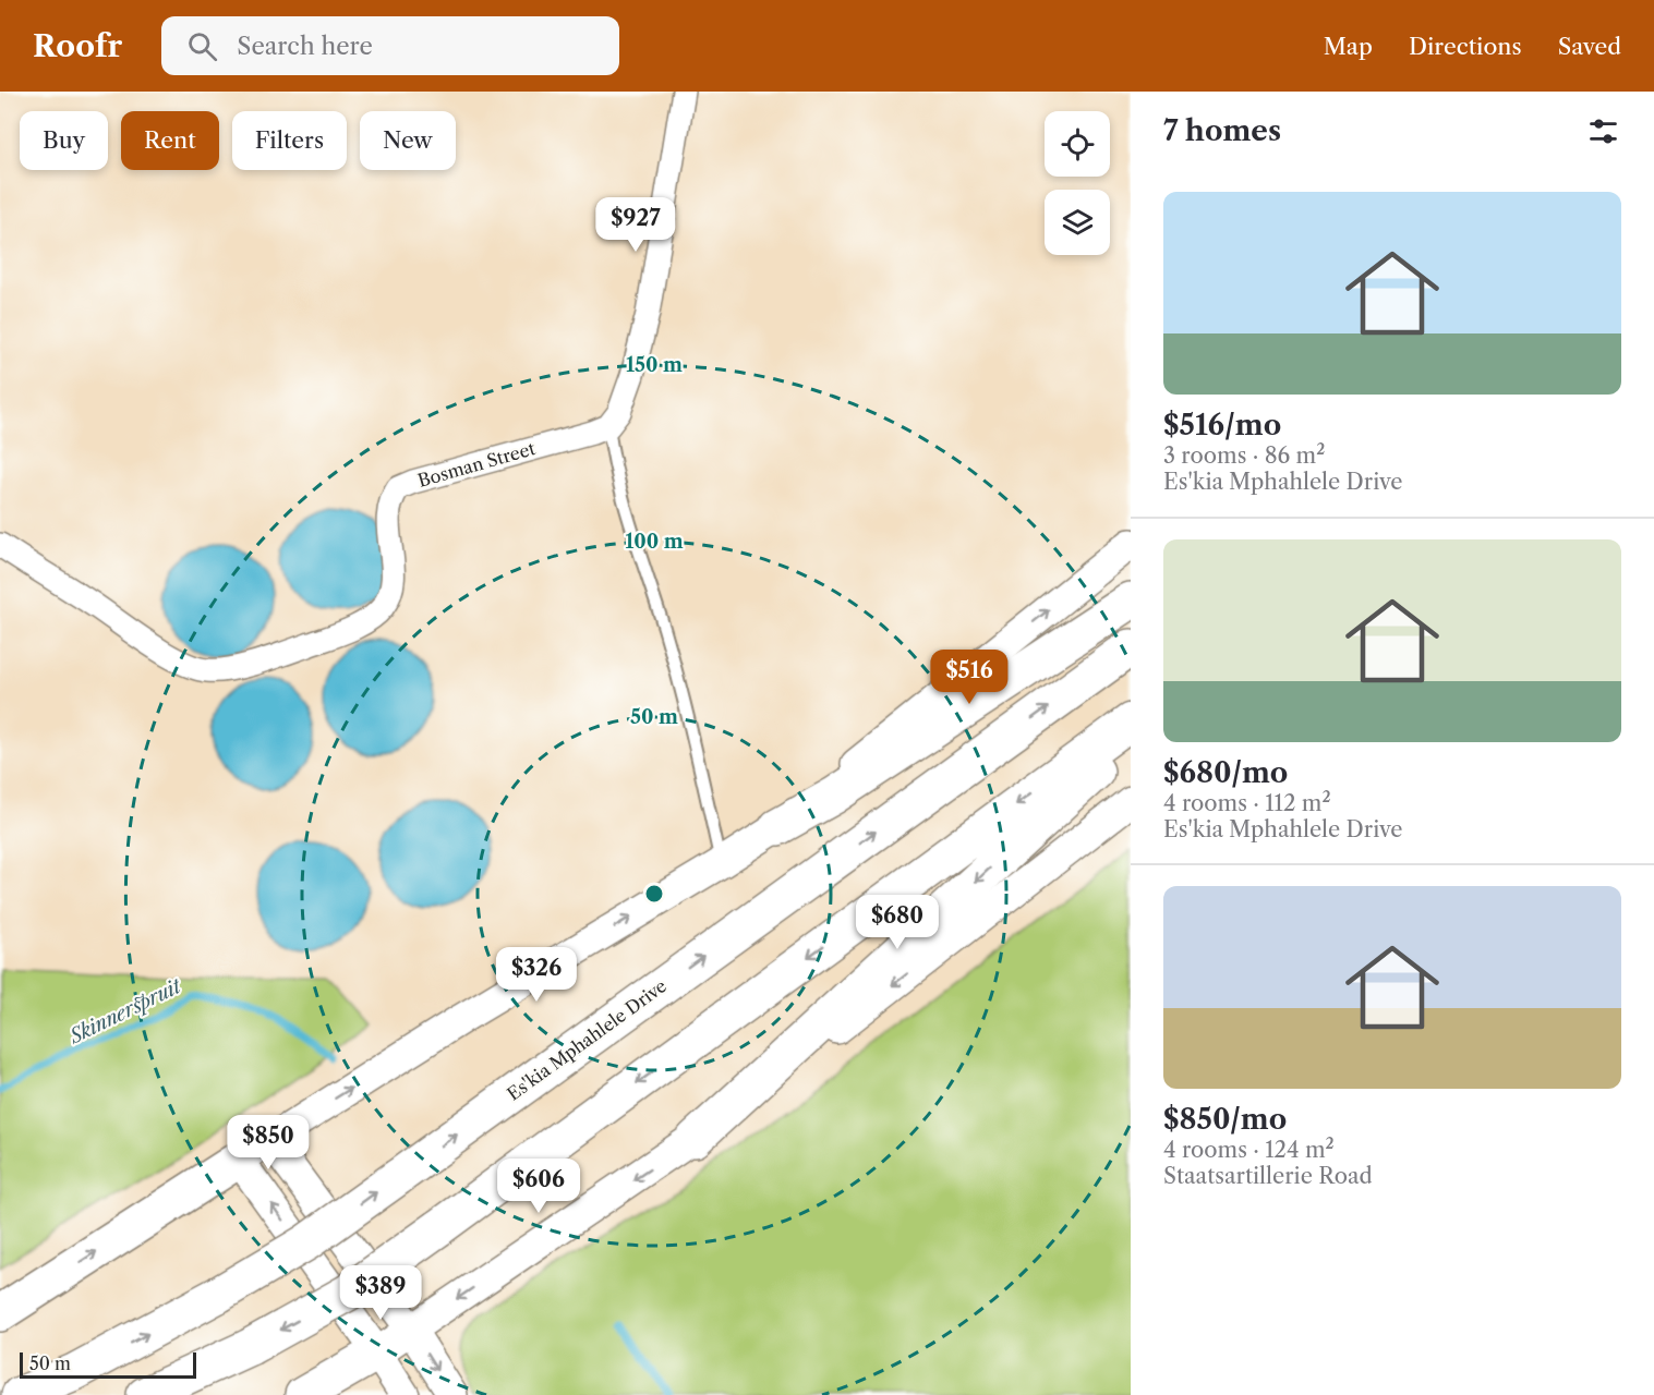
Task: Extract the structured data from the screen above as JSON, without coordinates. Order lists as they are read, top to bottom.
{
  "streets": {
    "main road": ["Es'kia Mphahlele Drive"],
    "street": ["Bosman Street"]
  },
  "water": ["Skinnerspruit"],
  "scale_bar": "50 m",
  "page": {
    "header": "Roofr",
    "search": "Search here",
    "nav": ["Map", "Directions", "Saved"],
    "heading": "7 homes",
    "chip": [
      "Buy",
      "Rent",
      "Filters",
      "New"
    ],
    "list": [
      {
        "name": "$516/mo",
        "note": "3 rooms · 86 m² · Es'kia Mphahlele Drive"
      },
      {
        "name": "$680/mo",
        "note": "4 rooms · 112 m² · Es'kia Mphahlele Drive"
      },
      {
        "name": "$850/mo",
        "note": "4 rooms · 124 m² · Staatsartillerie Road"
      }
    ],
    "price": [
      "$927",
      "$516",
      "$680",
      "$326",
      "$850",
      "$606",
      "$389"
    ],
    "scale": "50 m"
  },
  "rings": ["150 m", "100 m", "50 m"]
}
